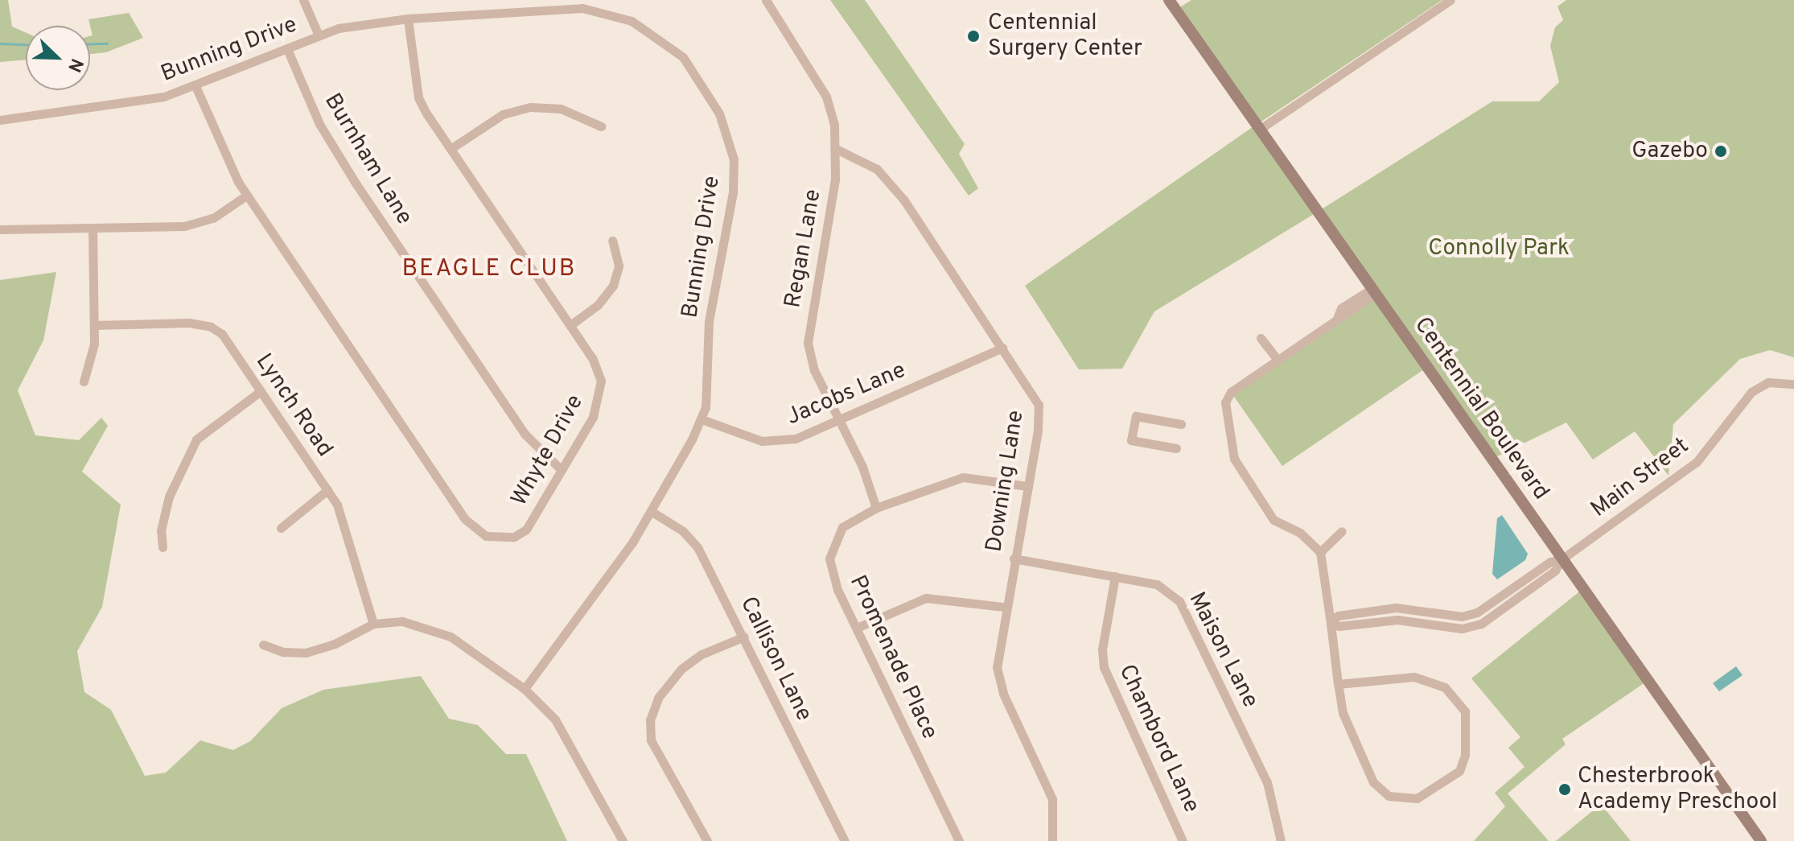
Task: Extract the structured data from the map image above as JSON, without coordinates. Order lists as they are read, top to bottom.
{
  "streets": {
    "main road": ["Centennial Boulevard"],
    "street": [
      "Bunning Drive",
      "Burnham Lane",
      "Regan Lane",
      "Jacobs Lane",
      "Lynch Road",
      "Whyte Drive",
      "Main Street",
      "Downing Lane",
      "Maison Lane",
      "Promenade Place",
      "Callison Lane",
      "Chambord Lane"
    ]
  },
  "crossings": [
    ["Bunning Drive", "Burnham Lane"],
    ["Bunning Drive", "Jacobs Lane"],
    ["Bunning Drive", "Whyte Drive"],
    ["Bunning Drive", "Callison Lane"],
    ["Burnham Lane", "Whyte Drive"],
    ["Regan Lane", "Jacobs Lane"],
    ["Regan Lane", "Downing Lane"],
    ["Regan Lane", "Promenade Place"],
    ["Jacobs Lane", "Downing Lane"],
    ["Centennial Boulevard", "Main Street"],
    ["Downing Lane", "Maison Lane"],
    ["Downing Lane", "Promenade Place"],
    ["Maison Lane", "Chambord Lane"]
  ],
  "districts": ["BEAGLE CLUB"],
  "parks": ["Connolly Park"],
  "places": ["Centennial Surgery Center", "Gazebo", "Chesterbrook Academy Preschool"],
  "north": "bottom right"
}
